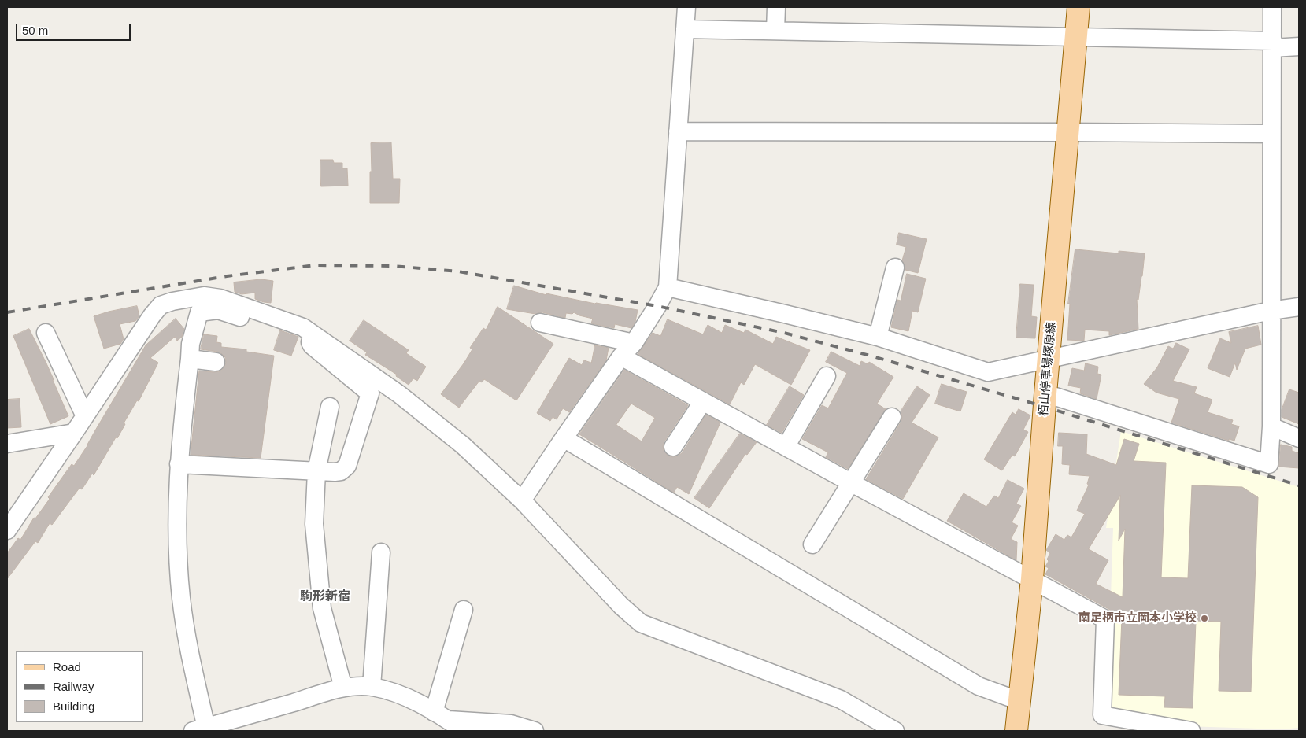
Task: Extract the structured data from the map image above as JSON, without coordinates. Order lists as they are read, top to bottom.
{
  "streets": {
    "main road": ["栢山停車場塚原線"]
  },
  "districts": ["駒形新宿"],
  "places": ["南足柄市立岡本小学校"],
  "legend": ["Road", "Railway", "Building"],
  "scale_bar": "50 m"
}
